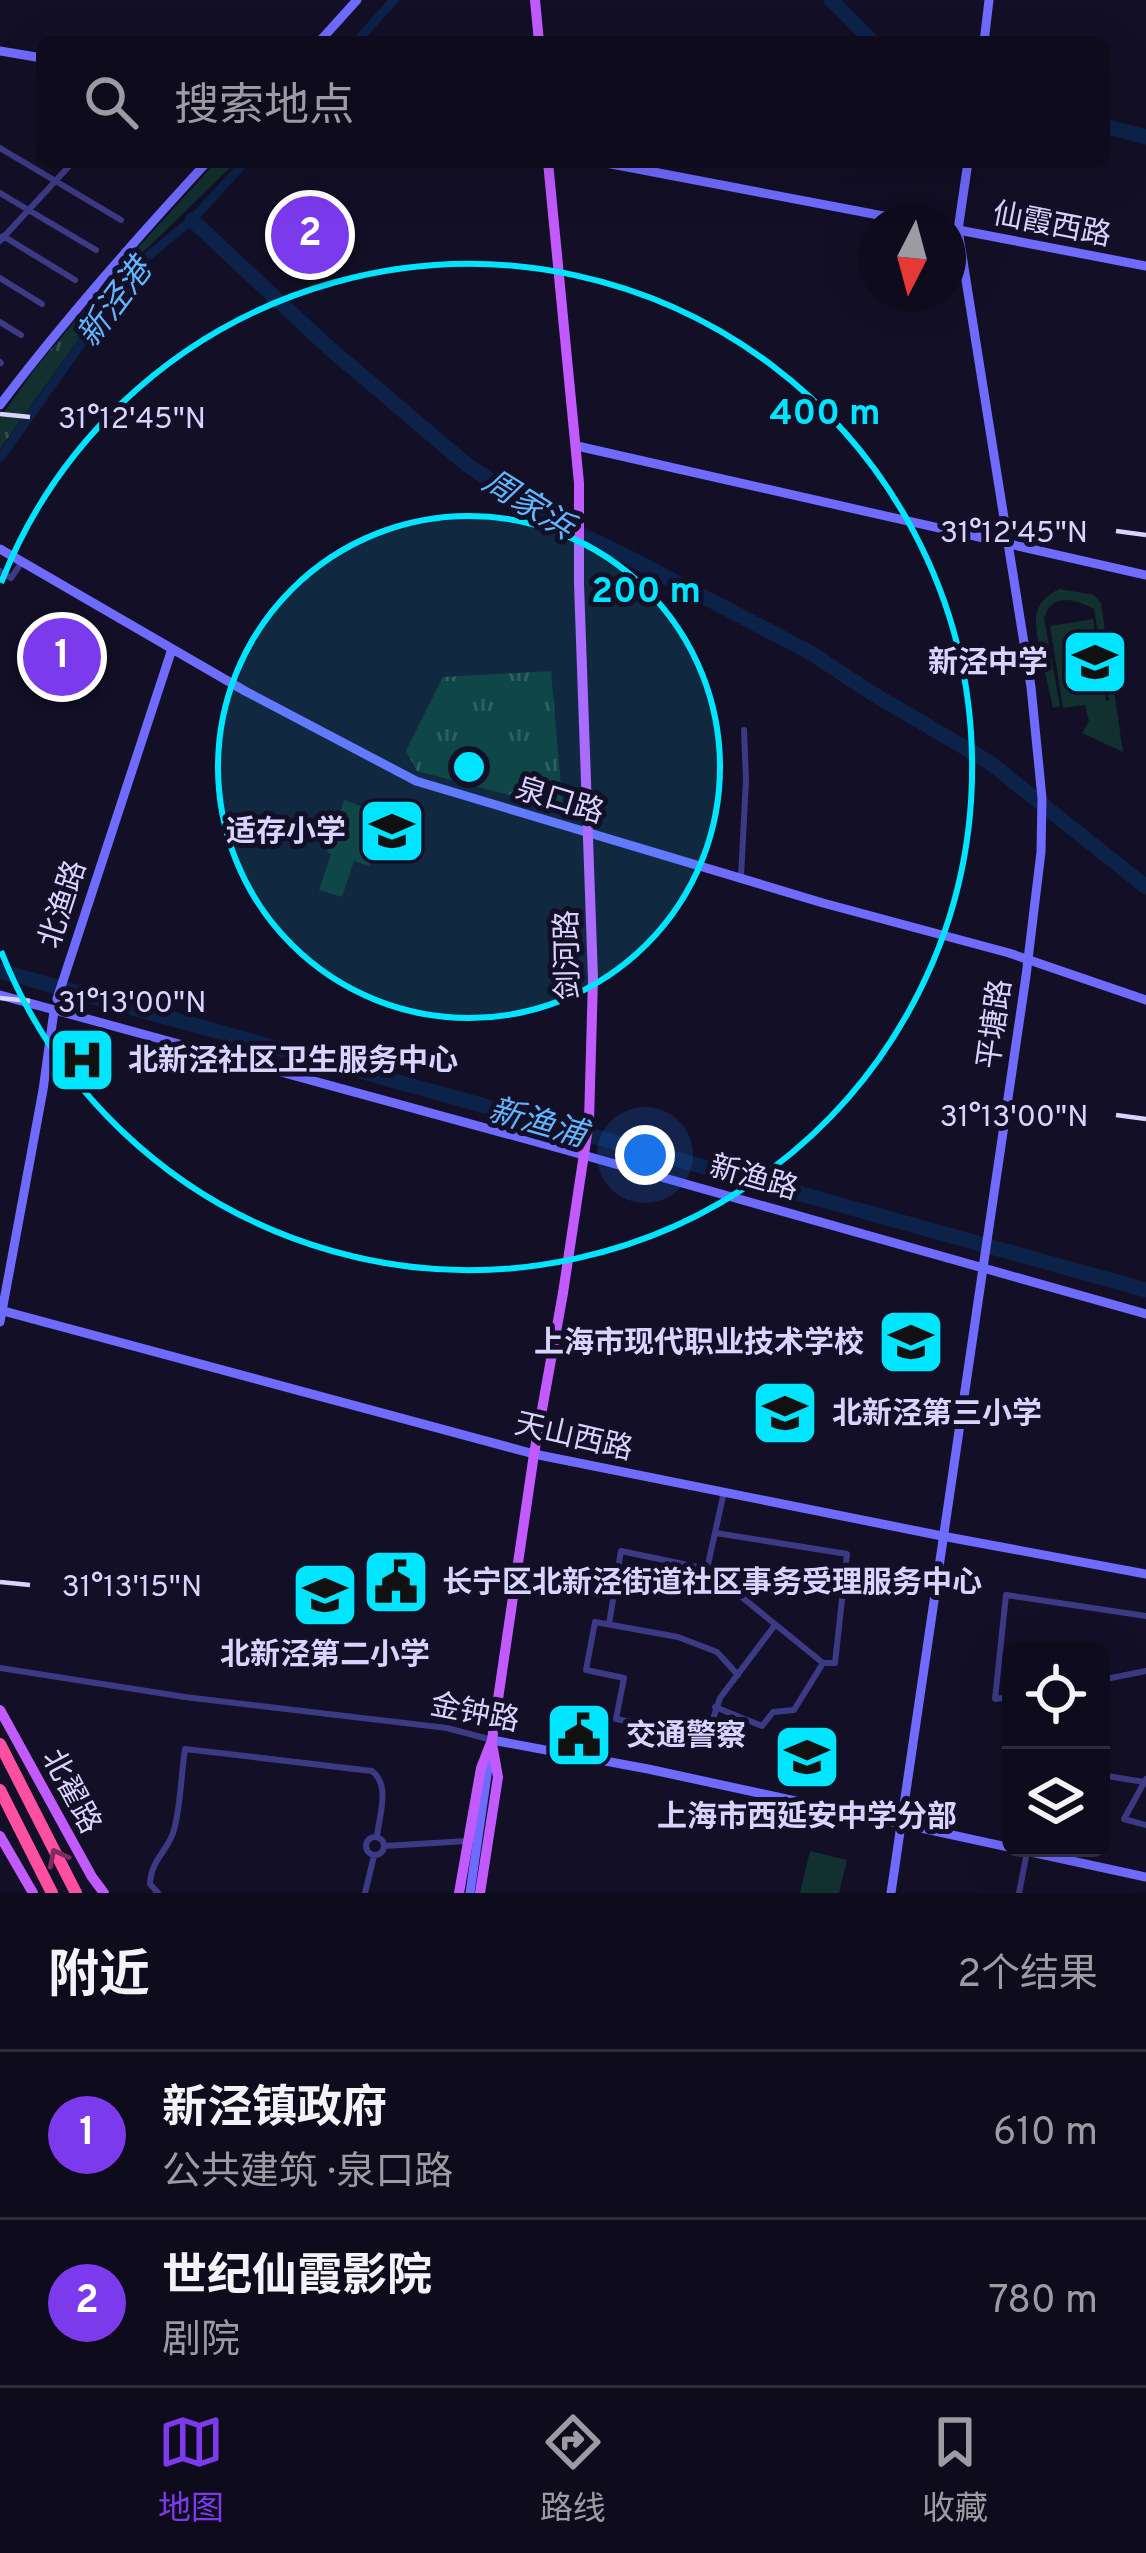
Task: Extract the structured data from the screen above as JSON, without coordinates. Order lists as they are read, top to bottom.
{
  "streets": {
    "main road": ["剑河路", "北翟路"],
    "street": [
      "仙霞西路",
      "泉口路",
      "北渔路",
      "平塘路",
      "新渔路",
      "天山西路",
      "金钟路"
    ]
  },
  "crossings": [
    ["泉口路", "北渔路"],
    ["泉口路", "剑河路"],
    ["泉口路", "平塘路"],
    ["北渔路", "新渔路"],
    ["北渔路", "天山西路"],
    ["剑河路", "新渔路"],
    ["剑河路", "天山西路"],
    ["剑河路", "金钟路"],
    ["平塘路", "新渔路"],
    ["平塘路", "天山西路"],
    ["平塘路", "金钟路"]
  ],
  "water": ["新泾港", "周家浜", "新渔浦"],
  "places": {
    "school or university": [
      "新泾中学",
      "适存小学",
      "上海市现代职业技术学校",
      "北新泾第三小学",
      "北新泾第二小学",
      "上海市西延安中学分部"
    ],
    "hospital": ["北新泾社区卫生服务中心"],
    "public building": ["长宁区北新泾街道社区事务受理服务中心", "交通警察"]
  },
  "north": "bottom",
  "page": {
    "search": "搜索地点",
    "pins": ["2", "1"],
    "heading": ["附近", "2个结果"],
    "list": [
      {
        "mark": "1",
        "name": "新泾镇政府",
        "note": "公共建筑 · 泉口路",
        "value": "610 m"
      },
      {
        "mark": "2",
        "name": "世纪仙霞影院",
        "note": "剧院",
        "value": "780 m"
      }
    ],
    "nav": ["地图", "路线", "收藏"]
  },
  "coordinates": ["31°12'45\"N", "31°13'00\"N", "31°13'15\"N"],
  "rings": ["400 m", "200 m"]
}
